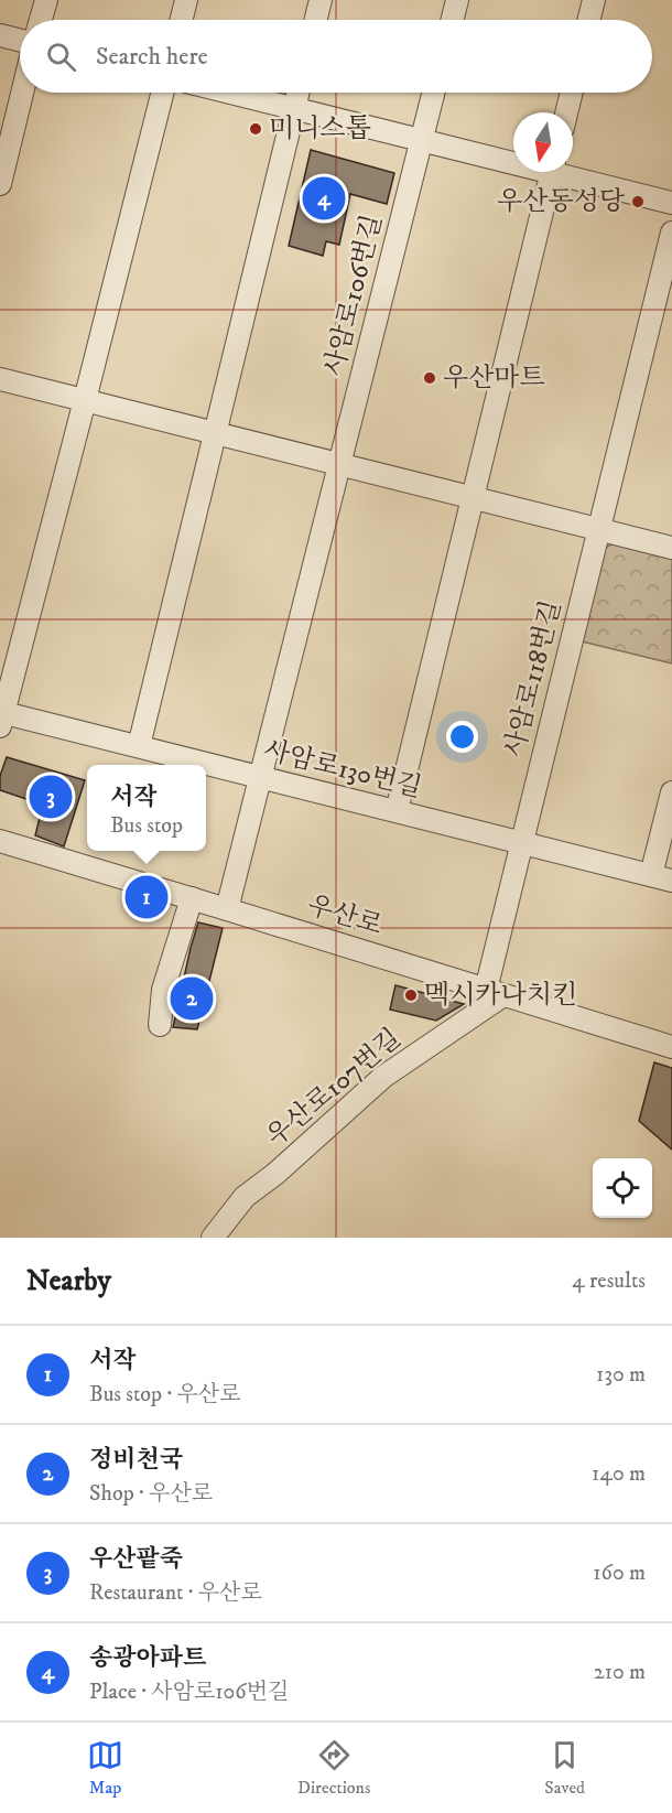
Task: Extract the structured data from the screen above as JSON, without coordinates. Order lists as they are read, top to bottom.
{
  "streets": {
    "street": [
      "사암로106번길",
      "사암로118번길",
      "사암로130번길",
      "우산로",
      "우산로107번길"
    ]
  },
  "crossings": [
    ["사암로118번길", "사암로130번길"],
    ["사암로118번길", "우산로"],
    ["사암로118번길", "우산로107번길"],
    ["우산로", "우산로107번길"]
  ],
  "places": [
    "미니스톱",
    "우산동성당",
    "우산마트",
    "멕시카나치킨"
  ],
  "north": "bottom",
  "page": {
    "search": "Search here",
    "pins": [
      "4",
      "3",
      "1",
      "2"
    ],
    "popup": ["서작", "Bus stop"],
    "heading": ["Nearby", "4 results"],
    "list": [
      {
        "mark": "1",
        "name": "서작",
        "note": "Bus stop · 우산로",
        "value": "130 m"
      },
      {
        "mark": "2",
        "name": "정비천국",
        "note": "Shop · 우산로",
        "value": "140 m"
      },
      {
        "mark": "3",
        "name": "우산팥죽",
        "note": "Restaurant · 우산로",
        "value": "160 m"
      },
      {
        "mark": "4",
        "name": "송광아파트",
        "note": "Place · 사암로106번길",
        "value": "210 m"
      }
    ],
    "nav": ["Map", "Directions", "Saved"]
  }
}
